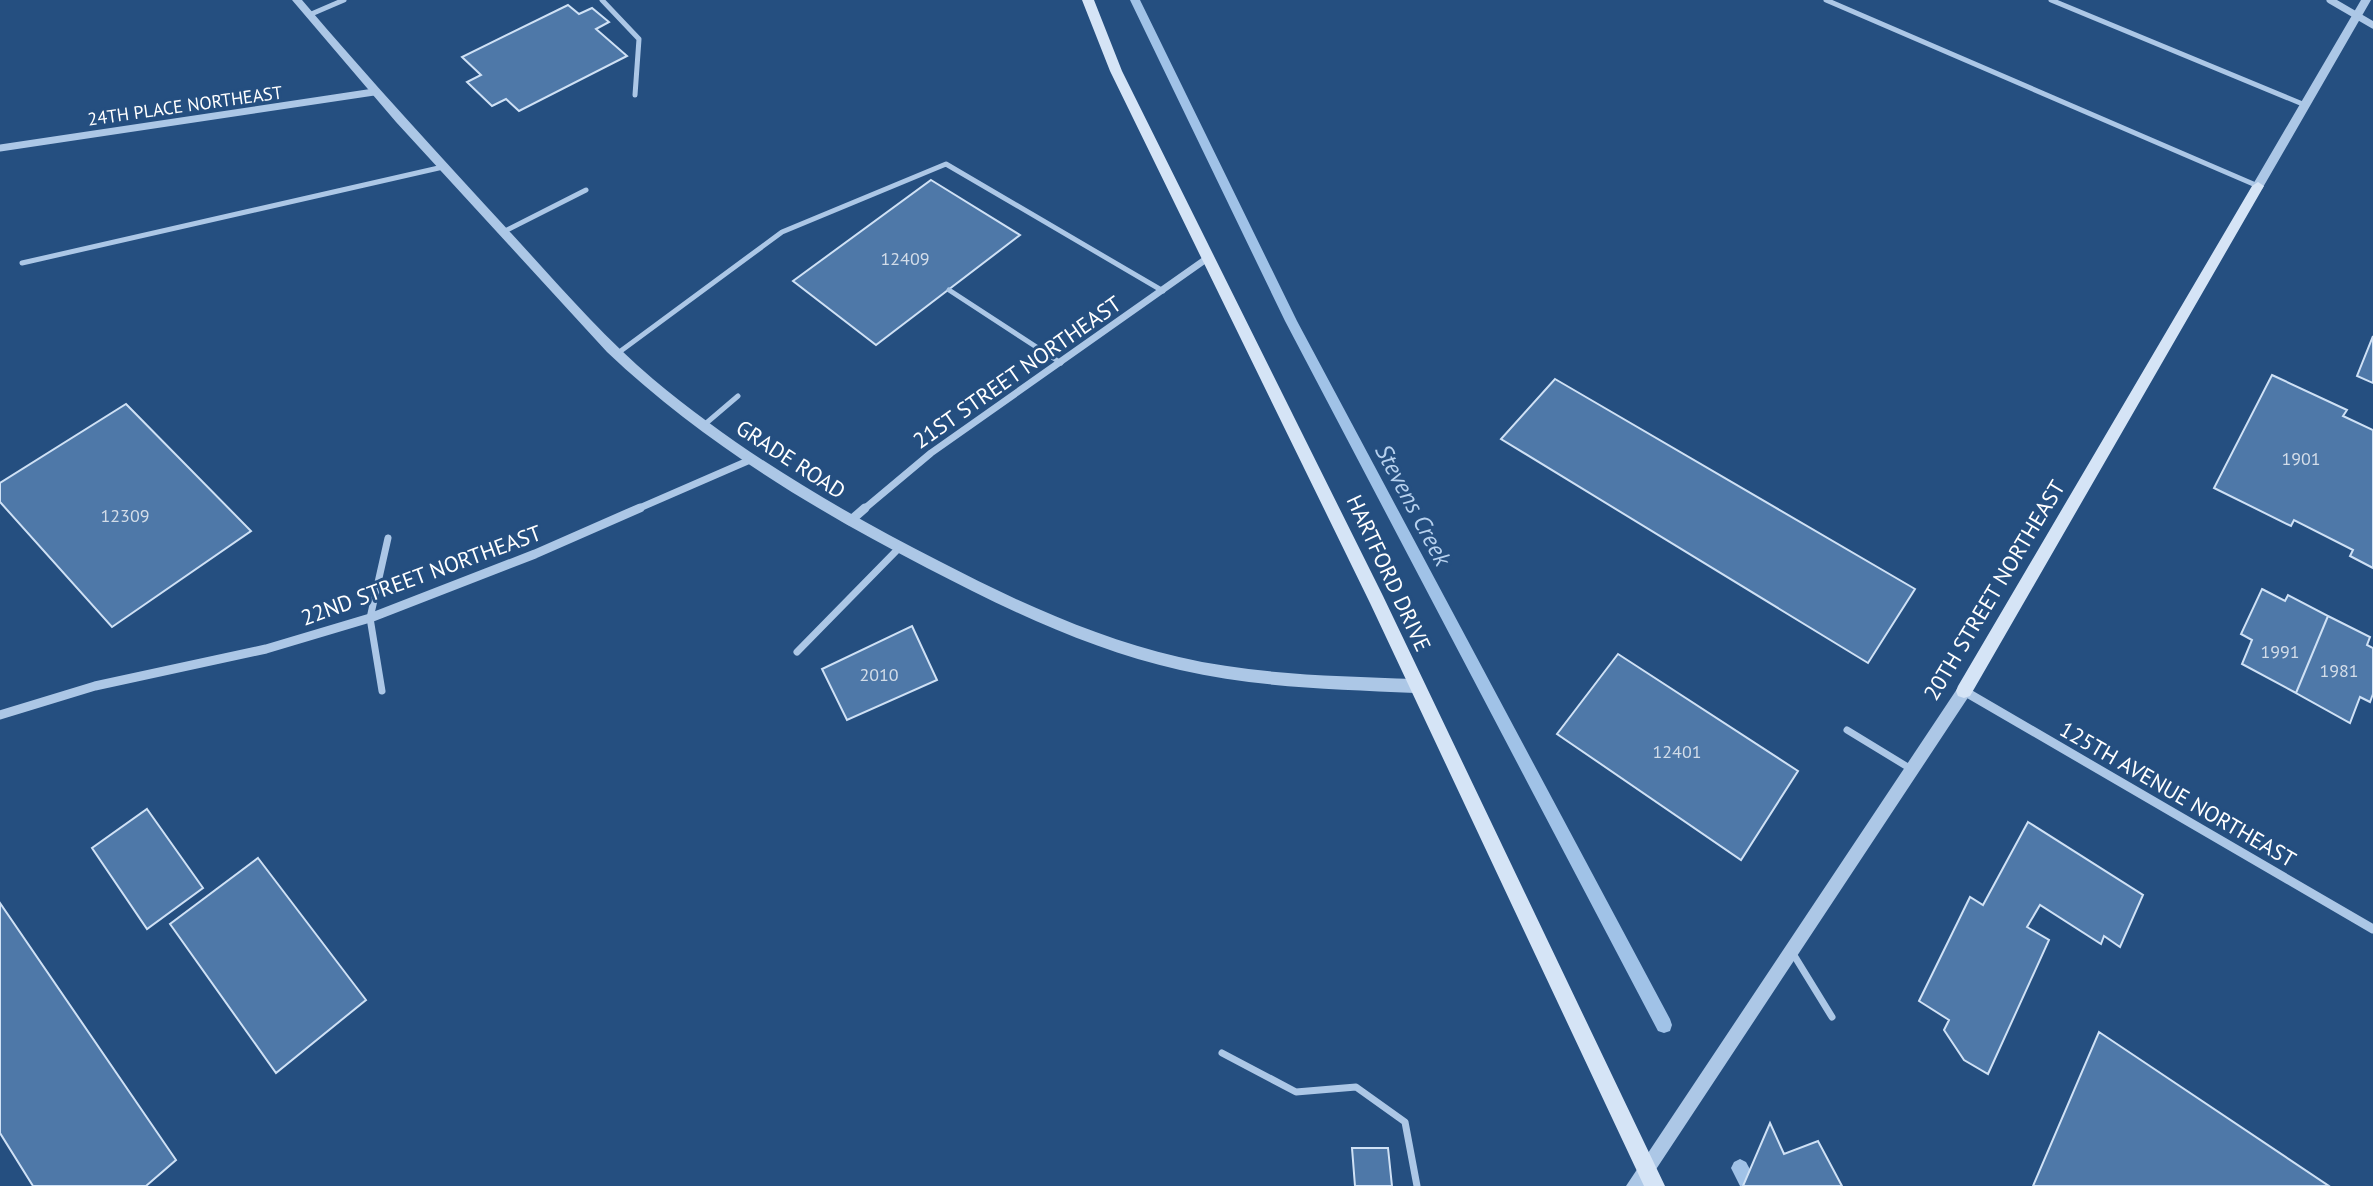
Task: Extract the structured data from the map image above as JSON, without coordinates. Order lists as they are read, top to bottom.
{
  "streets": {
    "main road": ["HARTFORD DRIVE", "20TH STREET NORTHEAST"],
    "street": [
      "24TH PLACE NORTHEAST",
      "21ST STREET NORTHEAST",
      "GRADE ROAD",
      "22ND STREET NORTHEAST",
      "125TH AVENUE NORTHEAST"
    ]
  },
  "crossings": [
    ["24TH PLACE NORTHEAST", "GRADE ROAD"],
    ["21ST STREET NORTHEAST", "GRADE ROAD"],
    ["21ST STREET NORTHEAST", "HARTFORD DRIVE"],
    ["GRADE ROAD", "HARTFORD DRIVE"],
    ["GRADE ROAD", "22ND STREET NORTHEAST"],
    ["HARTFORD DRIVE", "20TH STREET NORTHEAST"],
    ["20TH STREET NORTHEAST", "125TH AVENUE NORTHEAST"]
  ],
  "water": ["Stevens Creek"],
  "house_numbers": [
    "12409",
    "1901",
    "12309",
    "1991",
    "1981",
    "2010",
    "12401"
  ]
}
